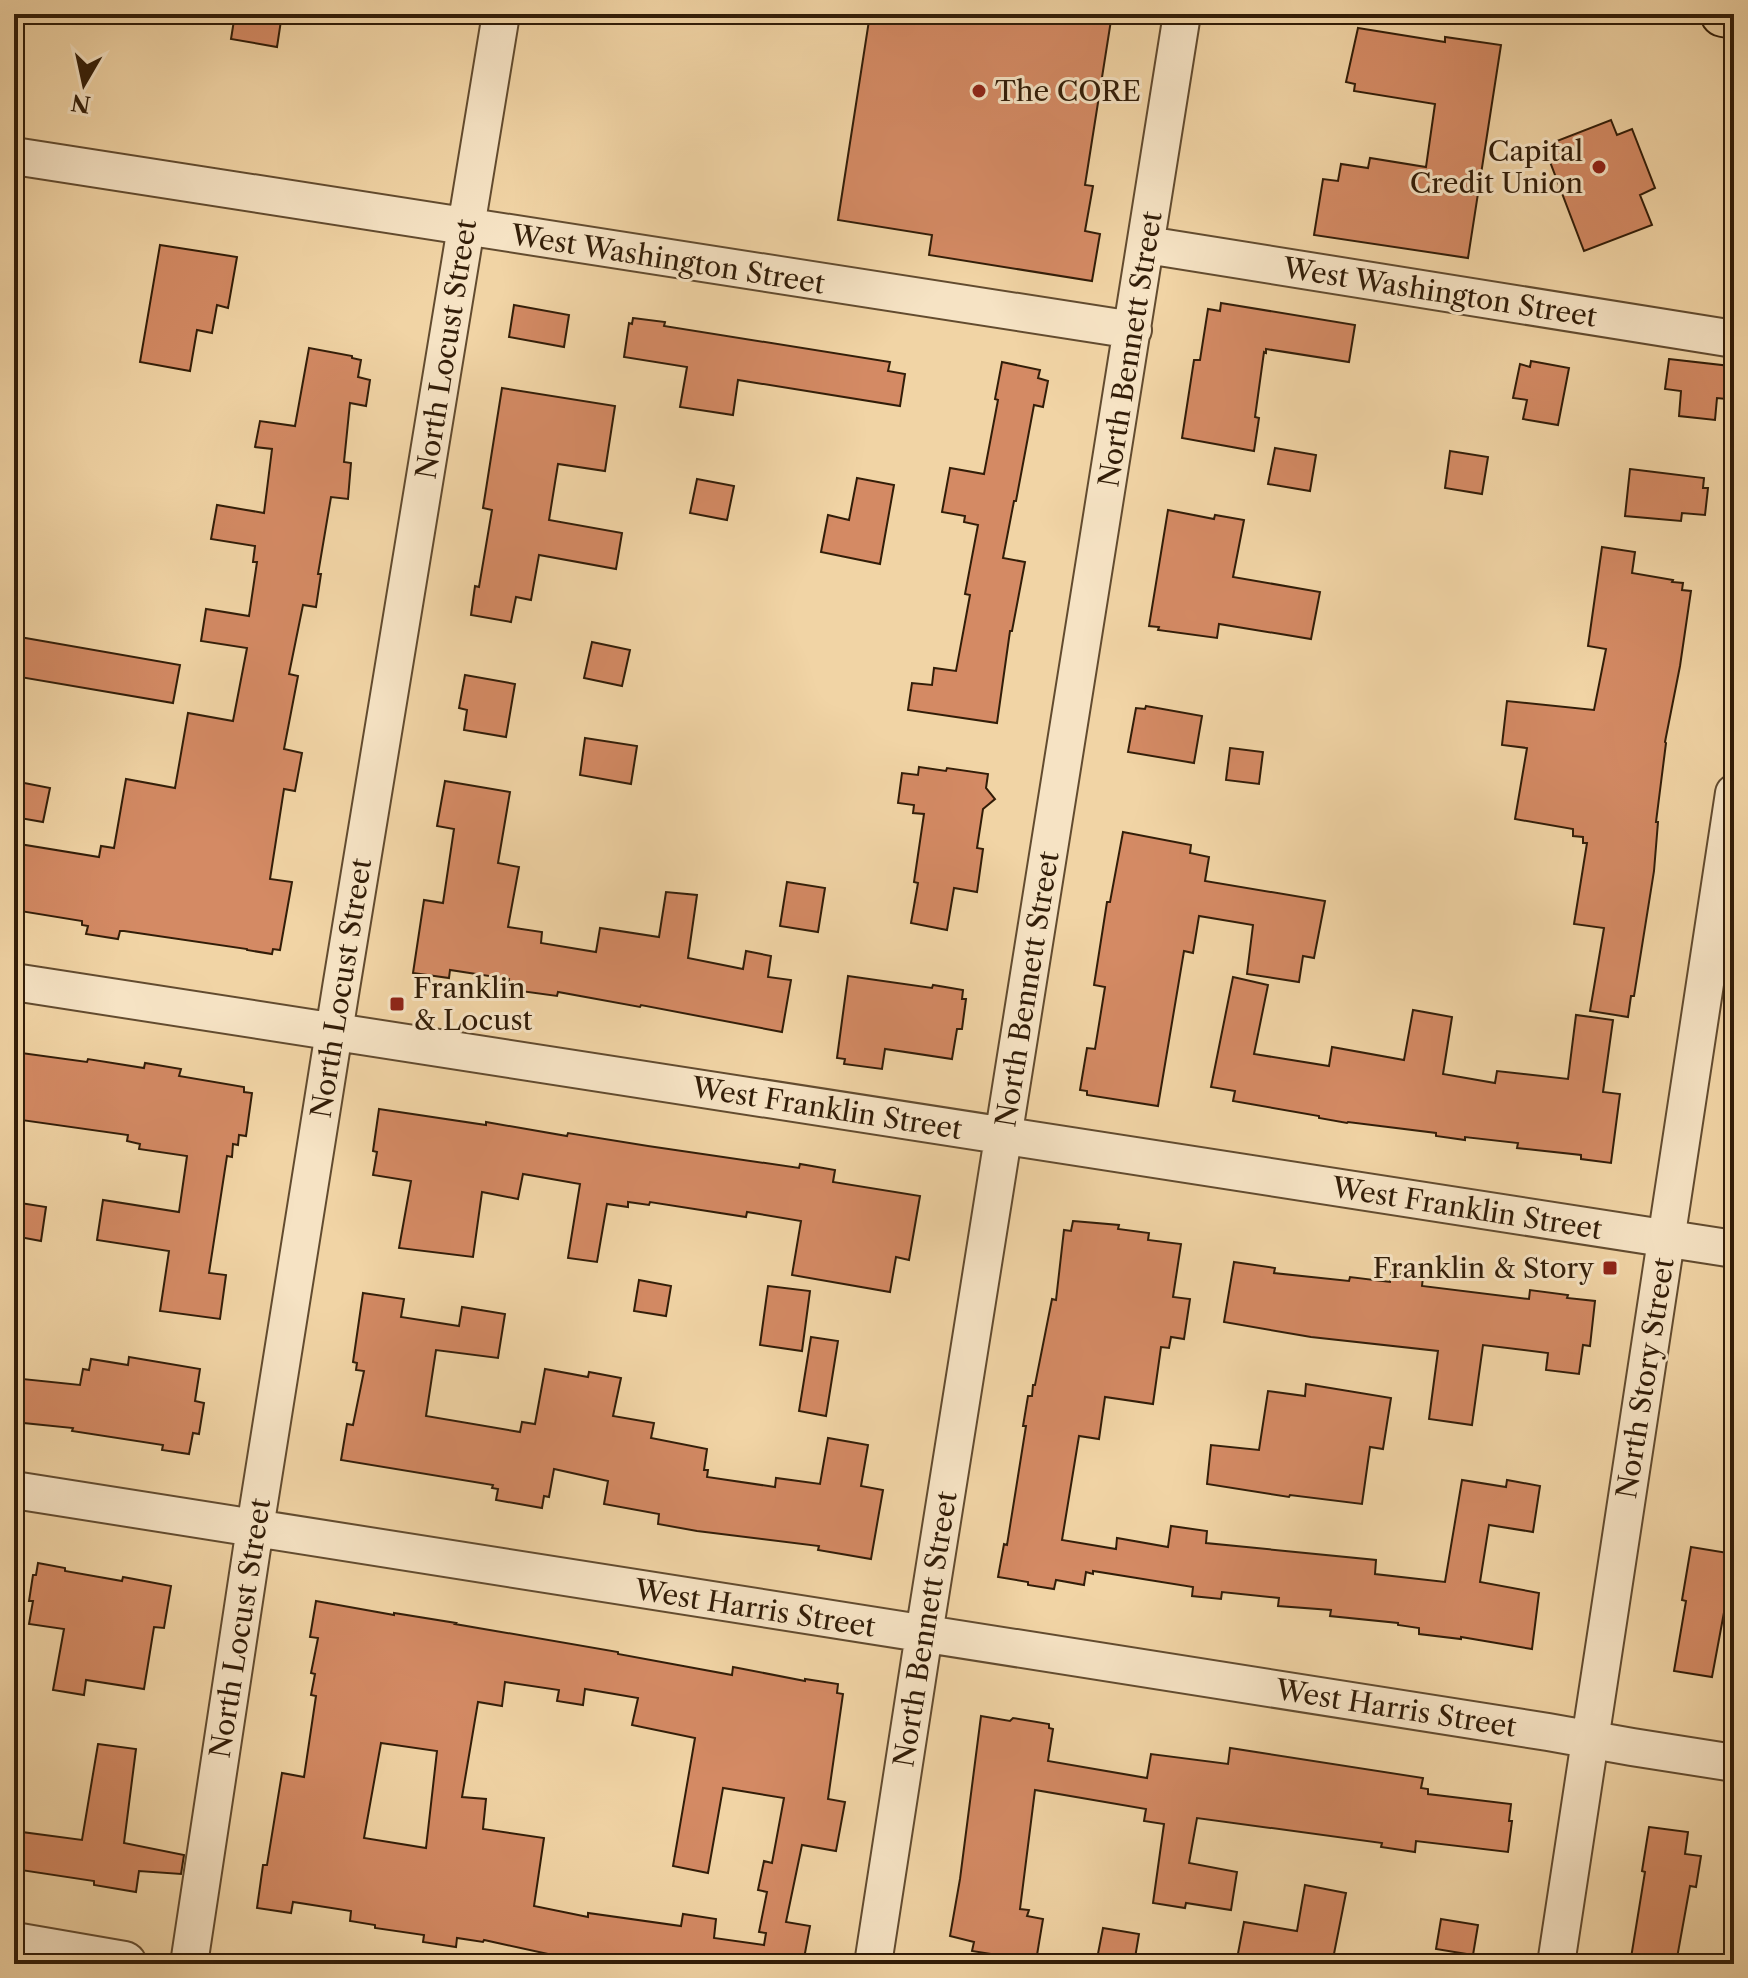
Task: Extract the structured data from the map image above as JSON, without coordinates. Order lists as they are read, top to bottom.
{
  "streets": {
    "street": [
      "West Washington Street",
      "North Locust Street",
      "North Bennett Street",
      "West Franklin Street",
      "North Story Street",
      "West Harris Street"
    ]
  },
  "crossings": [
    ["West Washington Street", "North Locust Street"],
    ["West Washington Street", "North Bennett Street"],
    ["North Locust Street", "West Franklin Street"],
    ["North Locust Street", "West Harris Street"],
    ["North Bennett Street", "West Franklin Street"],
    ["North Bennett Street", "West Harris Street"],
    ["West Franklin Street", "North Story Street"],
    ["North Story Street", "West Harris Street"]
  ],
  "places": {
    "other": ["The CORE", "Capital Credit Union"],
    "transit": ["Franklin & Locust", "Franklin & Story"]
  },
  "north": "bottom"
}
